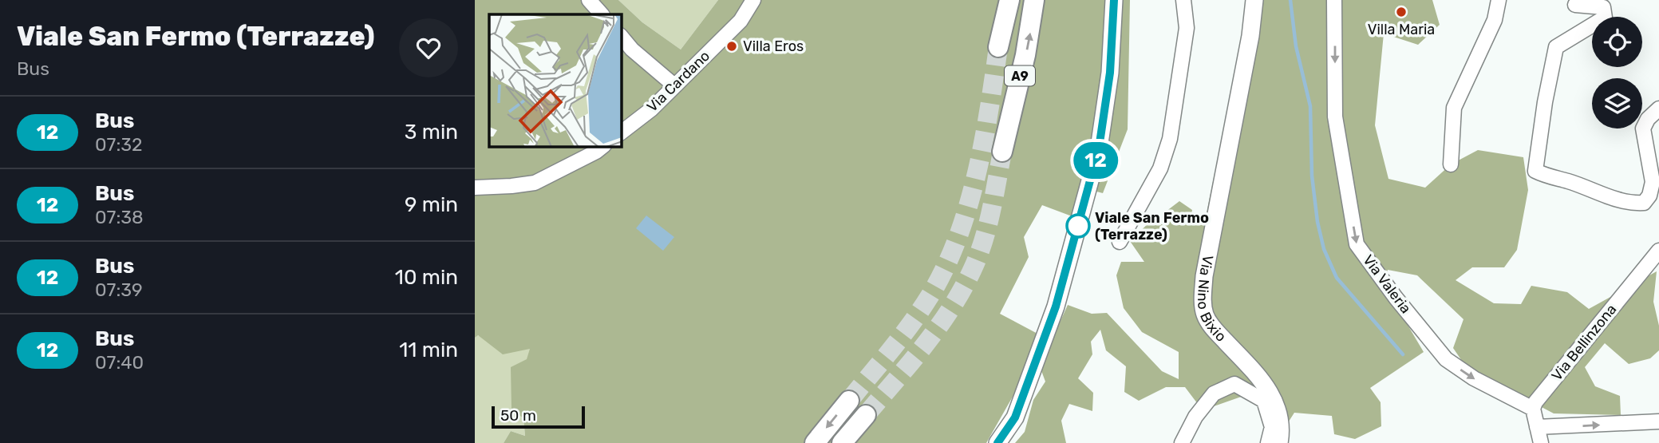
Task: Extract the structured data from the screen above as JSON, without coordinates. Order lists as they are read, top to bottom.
{
  "streets": {
    "highway": ["A9"],
    "main road": ["Via Nino Bixio"],
    "street": ["Via Cardano", "Via Valeria", "Via Bellinzona"]
  },
  "crossings": [
    ["Via Valeria", "Via Bellinzona"]
  ],
  "one_way": ["Via Valeria"],
  "places": ["Villa Maria", "Villa Eros", "Viale San Fermo (Terrazze)"],
  "lines": ["bus line 12"],
  "scale_bar": "50 m",
  "page": {
    "heading": ["Viale San Fermo (Terrazze)", "Bus"],
    "on_map": "12",
    "list": [
      {
        "mark": "12",
        "name": "Bus",
        "note": "07:32",
        "value": "3 min"
      },
      {
        "mark": "12",
        "name": "Bus",
        "note": "07:38",
        "value": "9 min"
      },
      {
        "mark": "12",
        "name": "Bus",
        "note": "07:39",
        "value": "10 min"
      },
      {
        "mark": "12",
        "name": "Bus",
        "note": "07:40",
        "value": "11 min"
      }
    ],
    "scale": "50 m"
  }
}
